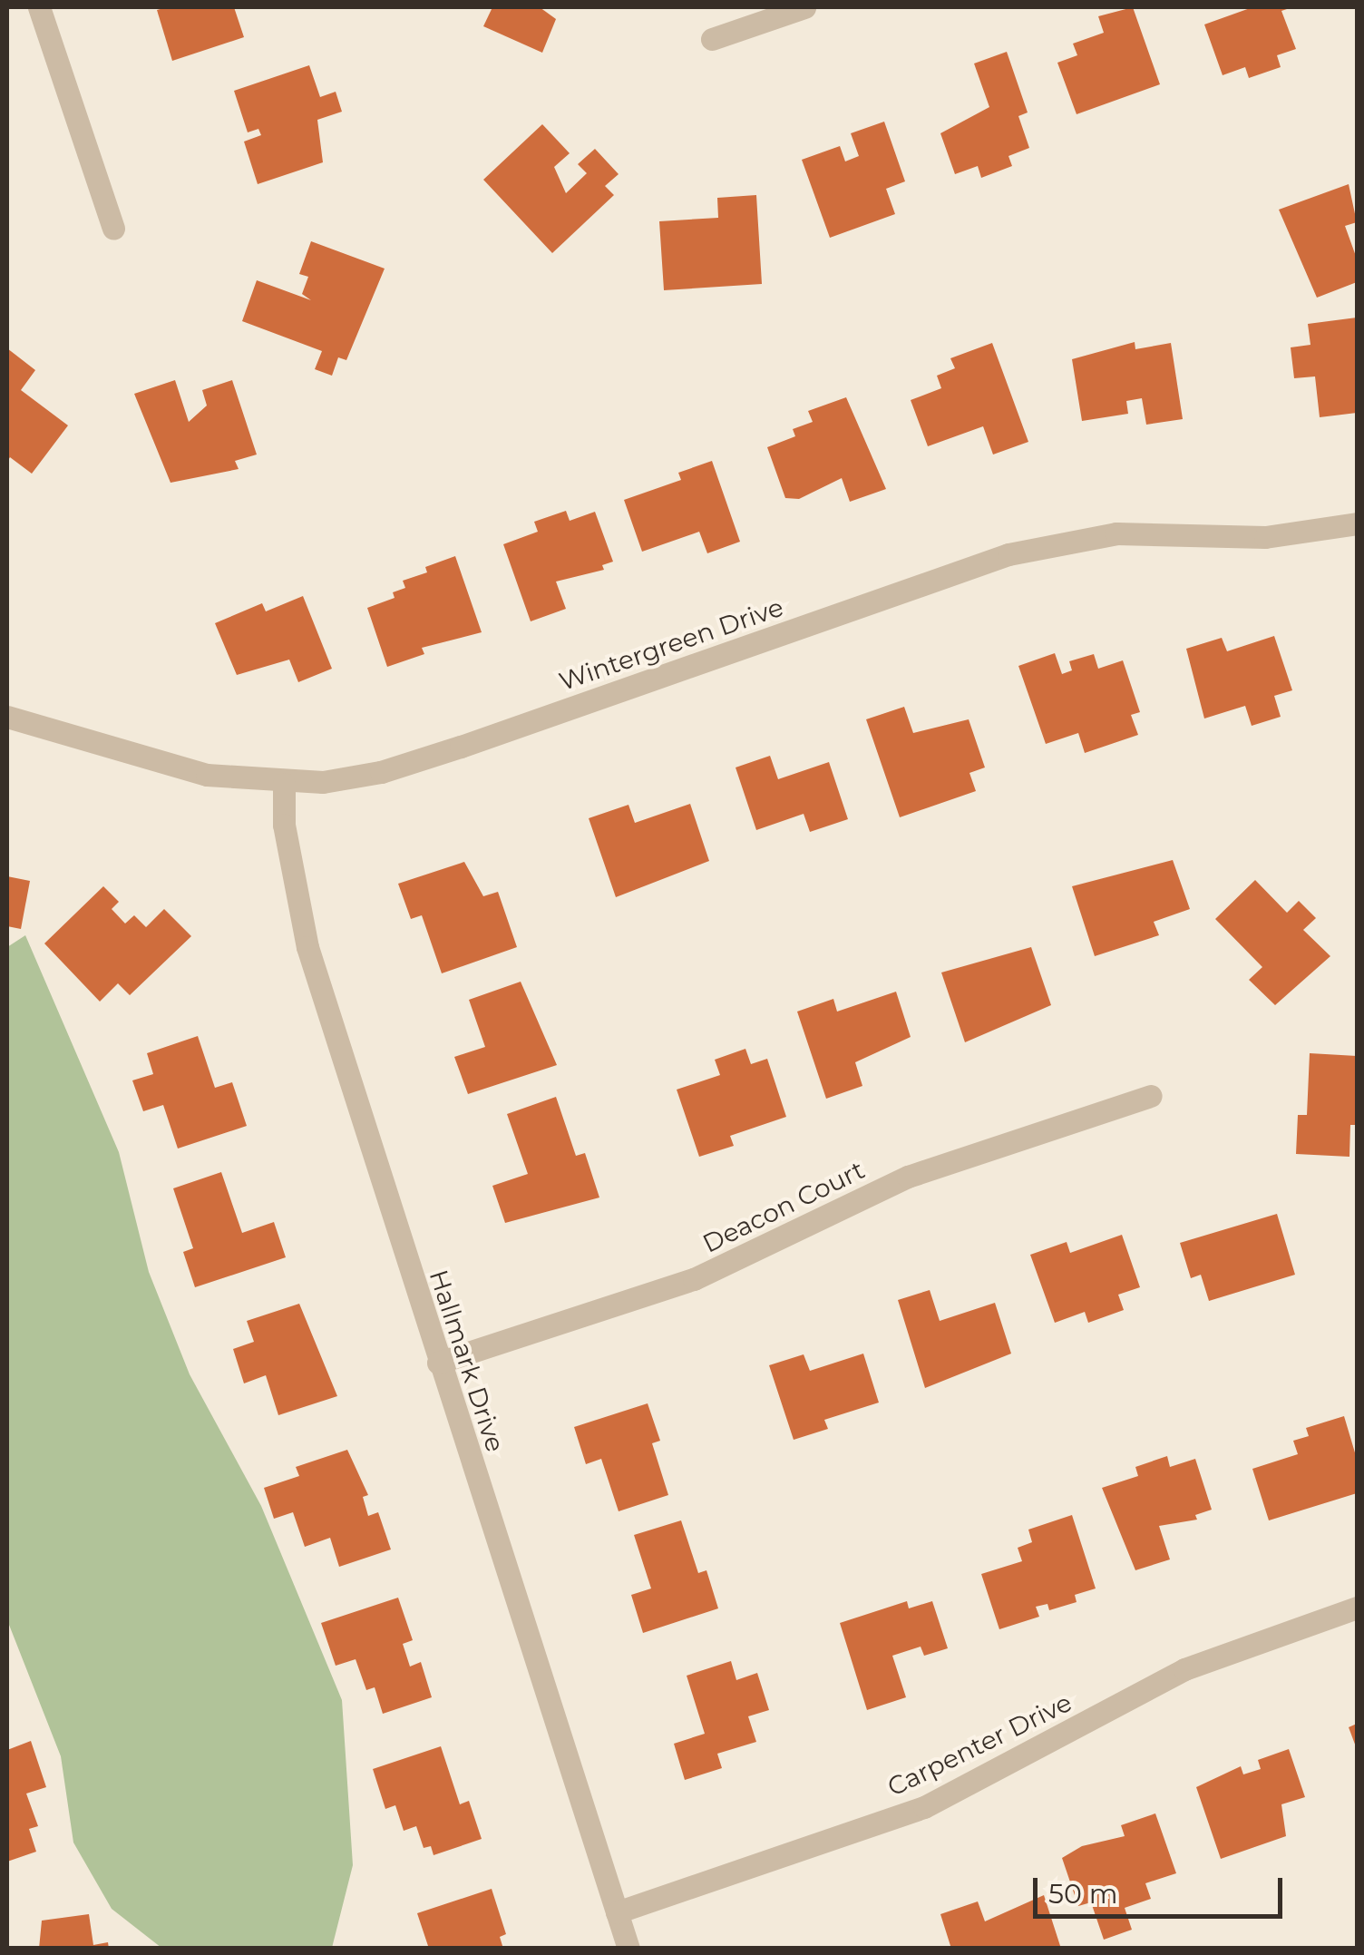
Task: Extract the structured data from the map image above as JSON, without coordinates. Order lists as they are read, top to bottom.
{
  "streets": {
    "street": [
      "Wintergreen Drive",
      "Deacon Court",
      "Hallmark Drive",
      "Carpenter Drive"
    ]
  },
  "crossings": [
    ["Wintergreen Drive", "Hallmark Drive"],
    ["Deacon Court", "Hallmark Drive"],
    ["Hallmark Drive", "Carpenter Drive"]
  ],
  "scale_bar": "50 m"
}
